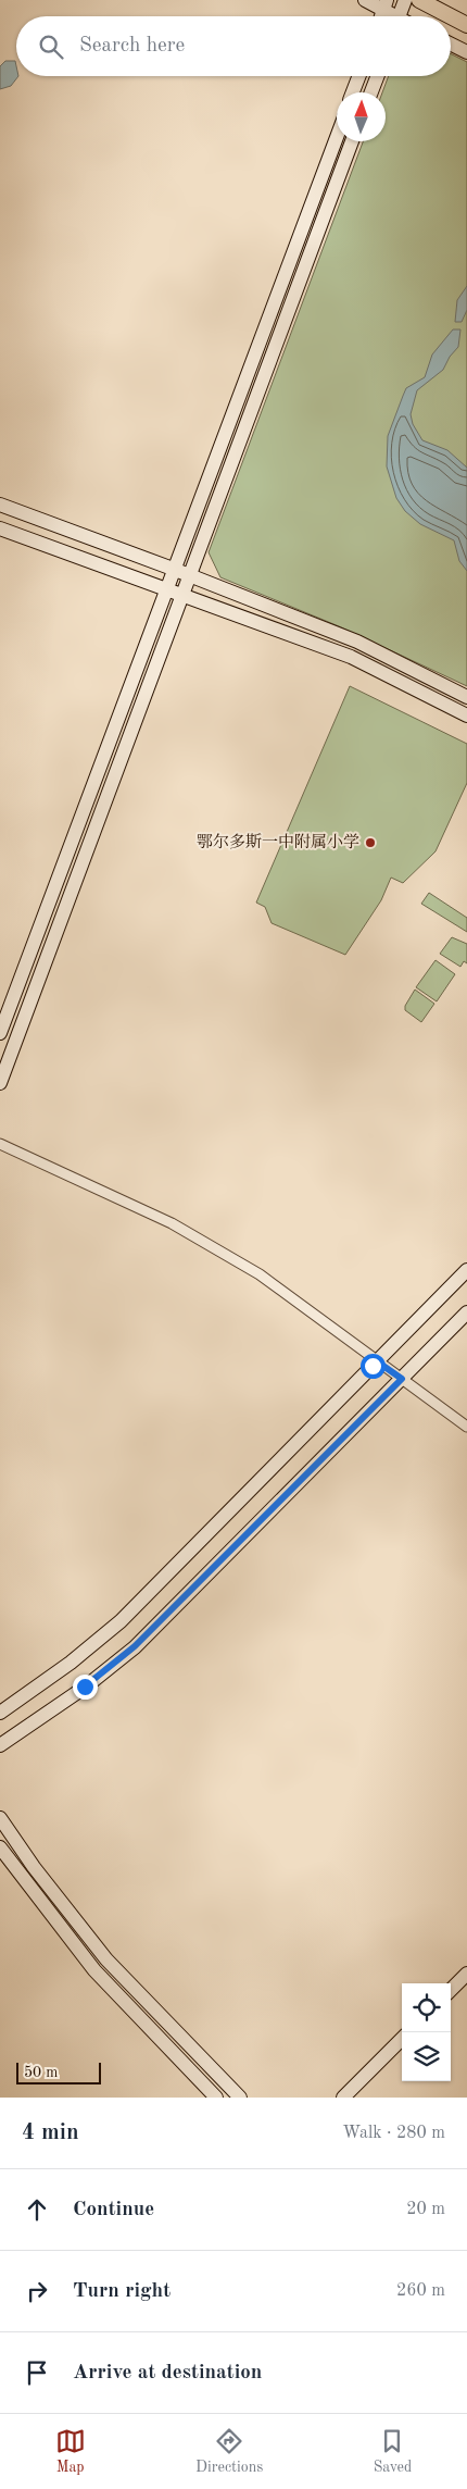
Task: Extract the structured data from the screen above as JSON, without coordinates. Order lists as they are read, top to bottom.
{
  "places": ["鄂尔多斯一中附属小学"],
  "scale_bar": "50 m",
  "north": "top",
  "page": {
    "search": "Search here",
    "scale": "50 m",
    "heading": ["4 min", "Walk · 280 m"],
    "list": [
      ["Continue", "20 m"],
      ["Turn right", "260 m"],
      "Arrive at destination"
    ],
    "nav": ["Map", "Directions", "Saved"]
  }
}
